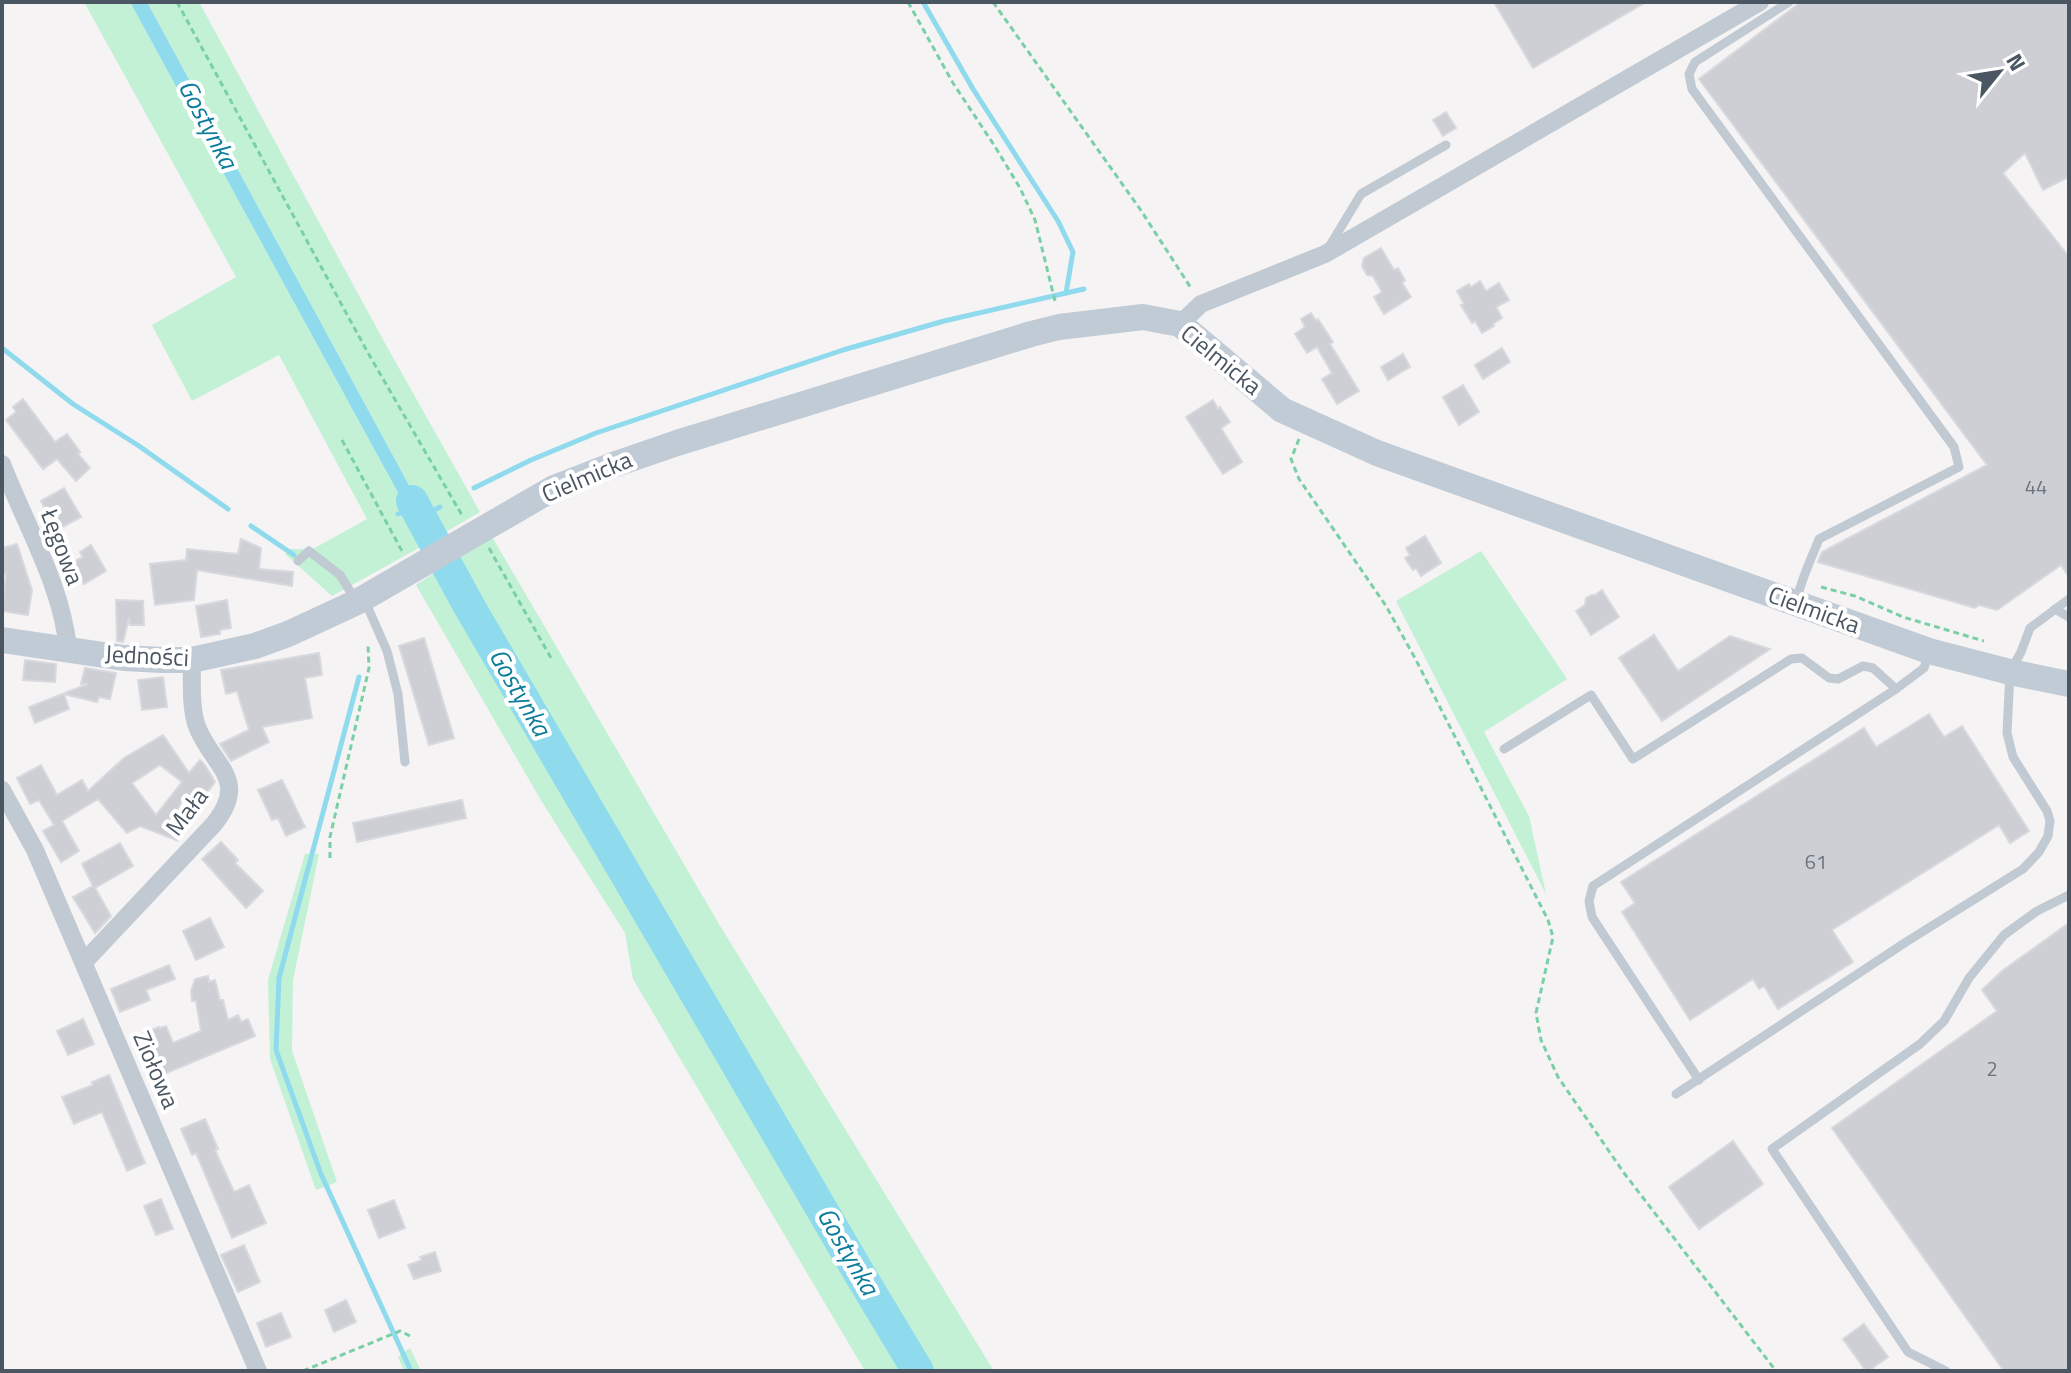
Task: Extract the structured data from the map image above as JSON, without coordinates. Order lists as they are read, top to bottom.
{
  "streets": {
    "street": [
      "Cielmicka",
      "Łęgowa",
      "Jedności",
      "Mała",
      "Ziołowa"
    ]
  },
  "crossings": [
    ["Cielmicka", "Jedności"],
    ["Łęgowa", "Jedności"],
    ["Jedności", "Mała"],
    ["Mała", "Ziołowa"]
  ],
  "water": ["Gostynka"],
  "house_numbers": ["44", "61", "2"],
  "north": "top right"
}
